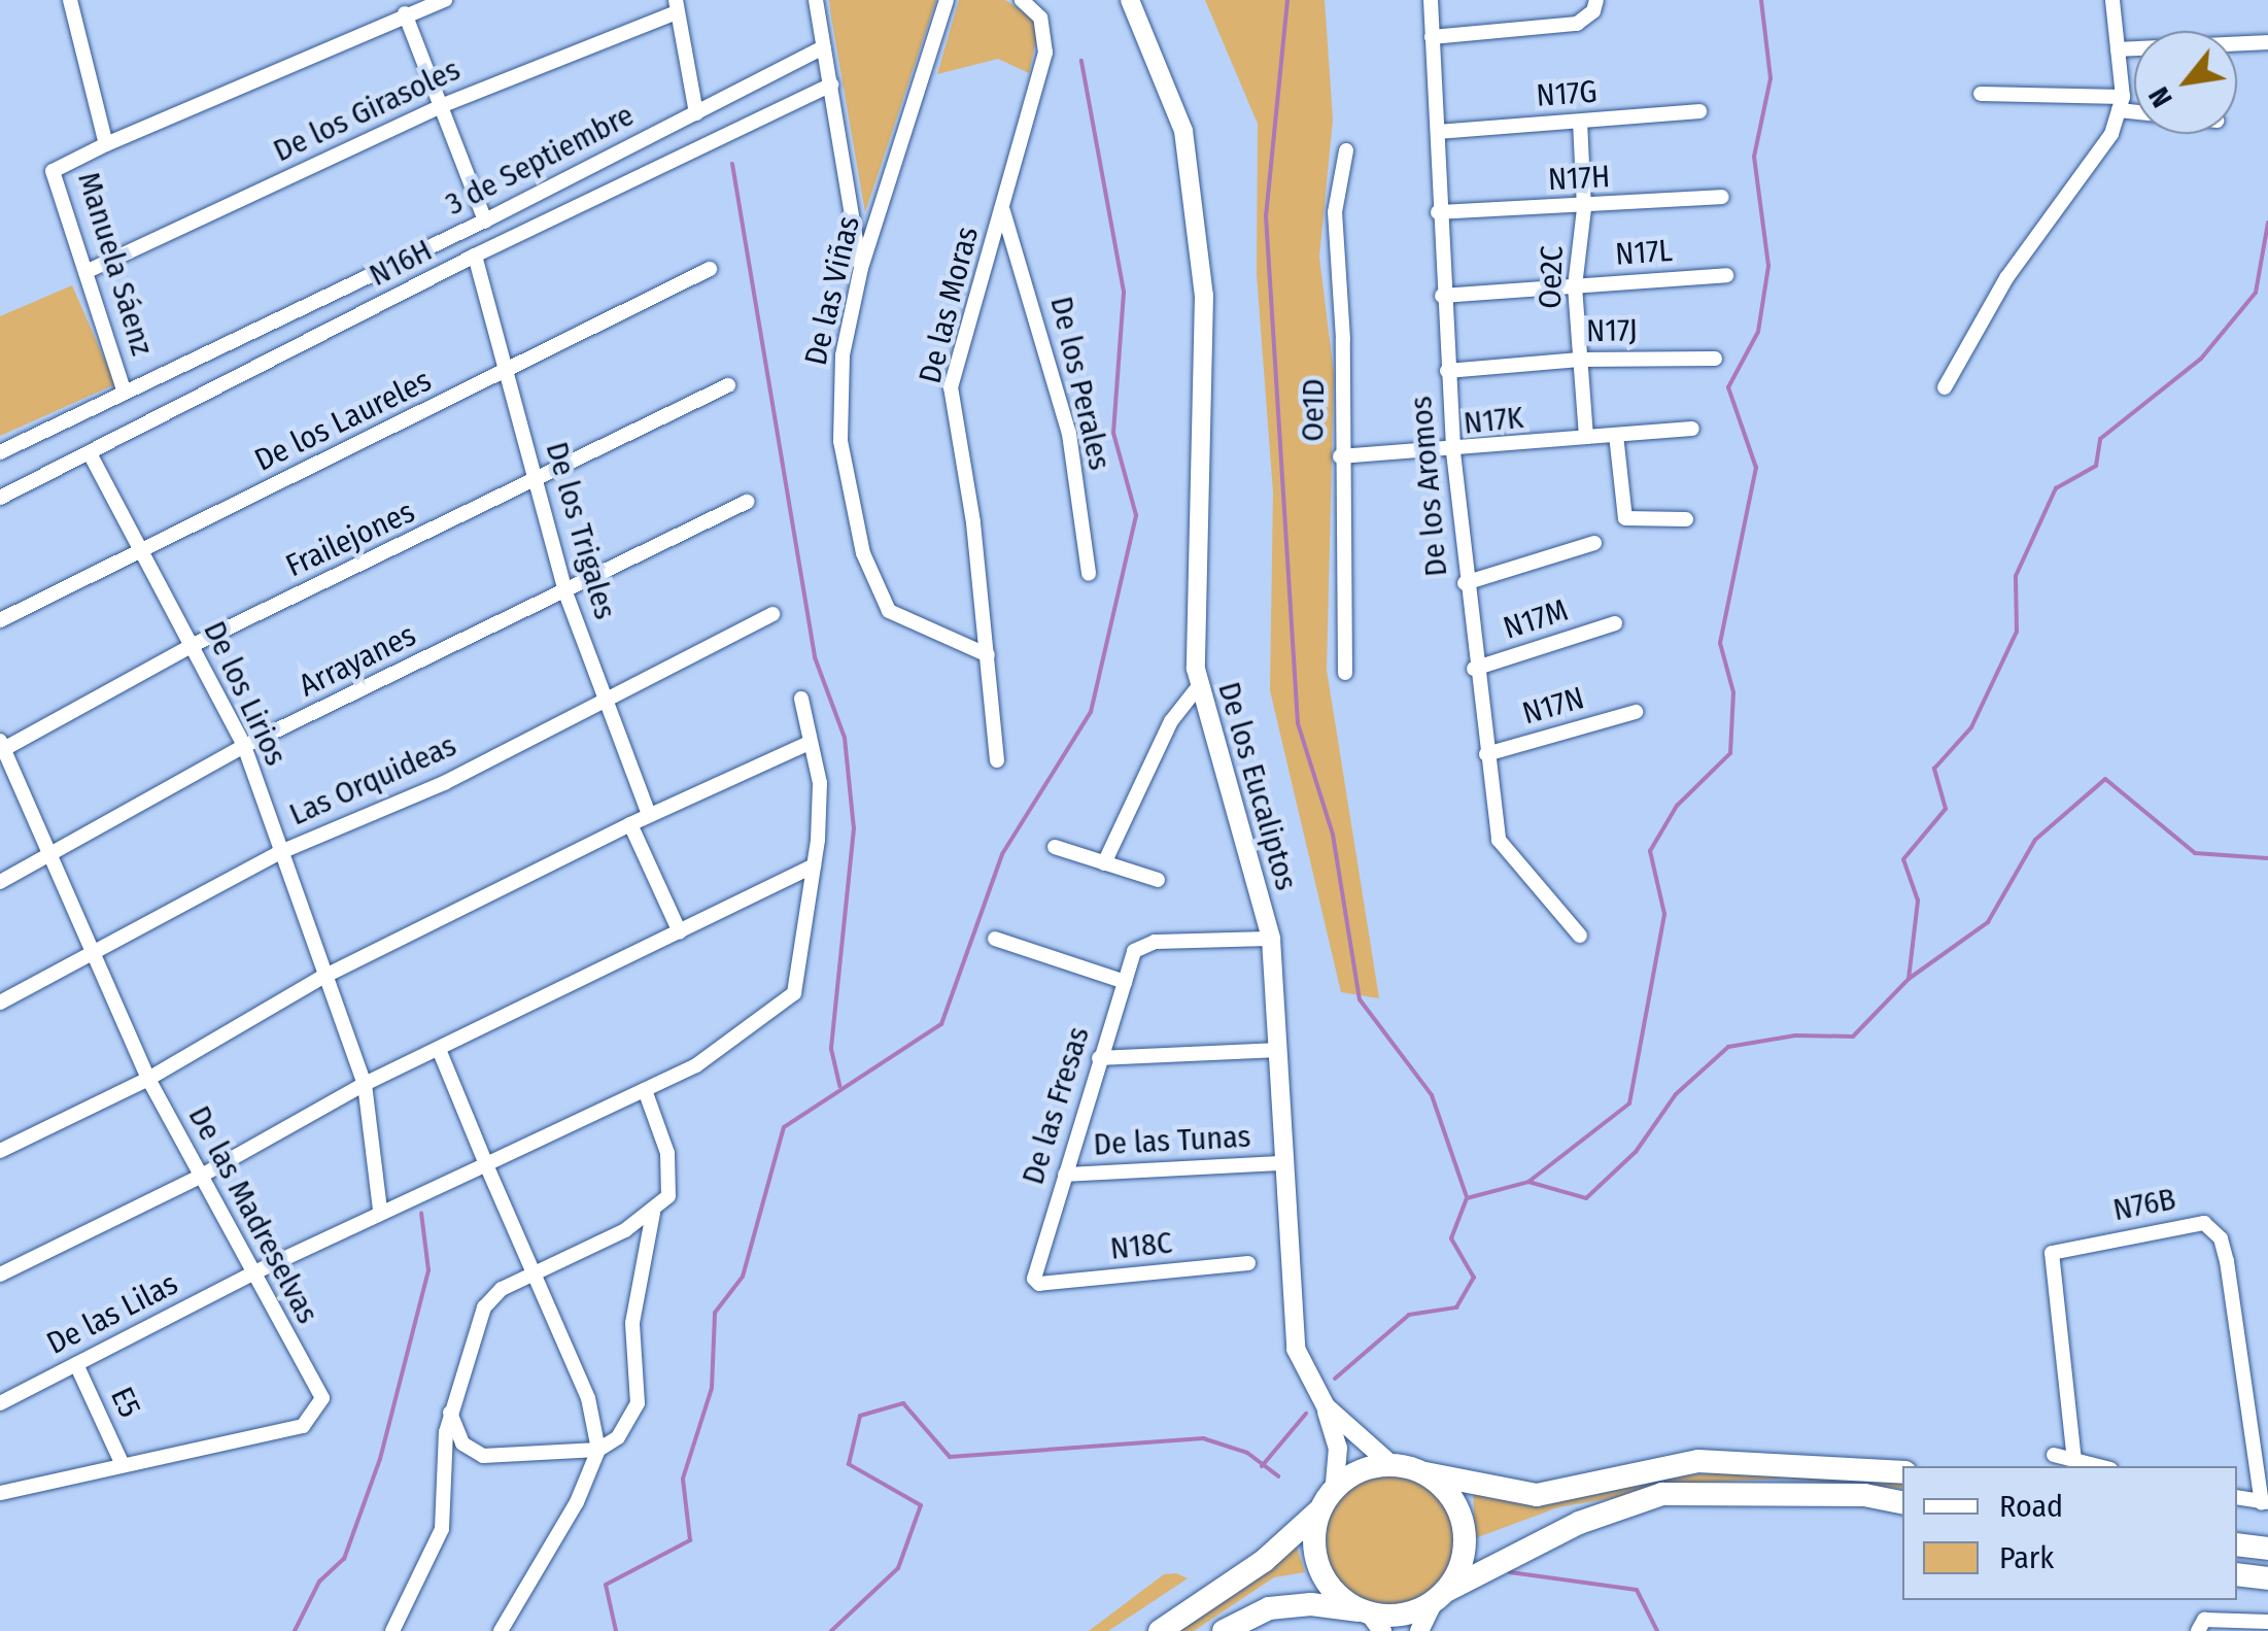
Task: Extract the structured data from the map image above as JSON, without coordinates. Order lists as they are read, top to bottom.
{
  "streets": {
    "street": [
      "N17G",
      "De los Girasoles",
      "3 de Septiembre",
      "N17H",
      "N17L",
      "N16H",
      "Manuela Sáenz",
      "Oe2C",
      "De las Viñas",
      "De las Moras",
      "N17J",
      "De los Perales",
      "Oe1D",
      "De los Laureles",
      "N17K",
      "De los Aromos",
      "De los Trigales",
      "Frailejones",
      "N17M",
      "Arrayanes",
      "De los Lirios",
      "N17N",
      "Las Orquideas",
      "De los Eucaliptos",
      "De las Fresas",
      "De las Tunas",
      "N76B",
      "De las Madreselvas",
      "N18C",
      "De las Lilas",
      "E5"
    ]
  },
  "crossings": [
    ["N17G", "Oe2C"],
    ["N17G", "De los Aromos"],
    ["De los Girasoles", "Manuela Sáenz"],
    ["3 de Septiembre", "Manuela Sáenz"],
    ["N17H", "Oe2C"],
    ["N17H", "De los Aromos"],
    ["N17L", "Oe2C"],
    ["N17L", "De los Aromos"],
    ["N16H", "De los Trigales"],
    ["N16H", "De los Lirios"],
    ["Oe2C", "N17J"],
    ["Oe2C", "N17K"],
    ["De las Viñas", "De las Moras"],
    ["De las Moras", "De los Perales"],
    ["N17J", "De los Aromos"],
    ["Oe1D", "N17K"],
    ["De los Laureles", "De los Trigales"],
    ["De los Laureles", "De los Lirios"],
    ["N17K", "De los Aromos"],
    ["De los Aromos", "N17M"],
    ["De los Aromos", "N17N"],
    ["De los Trigales", "Frailejones"],
    ["De los Trigales", "Arrayanes"],
    ["De los Trigales", "Las Orquideas"],
    ["Frailejones", "De los Lirios"],
    ["Frailejones", "De las Madreselvas"],
    ["Arrayanes", "De los Lirios"],
    ["Arrayanes", "De las Madreselvas"],
    ["De los Lirios", "Las Orquideas"],
    ["Las Orquideas", "De las Madreselvas"],
    ["De los Eucaliptos", "De las Fresas"],
    ["De los Eucaliptos", "De las Tunas"],
    ["De las Fresas", "De las Tunas"],
    ["De las Fresas", "N18C"],
    ["De las Madreselvas", "De las Lilas"],
    ["De las Madreselvas", "E5"],
    ["De las Lilas", "E5"]
  ],
  "legend": ["Road", "Park"],
  "north": "bottom left"
}
